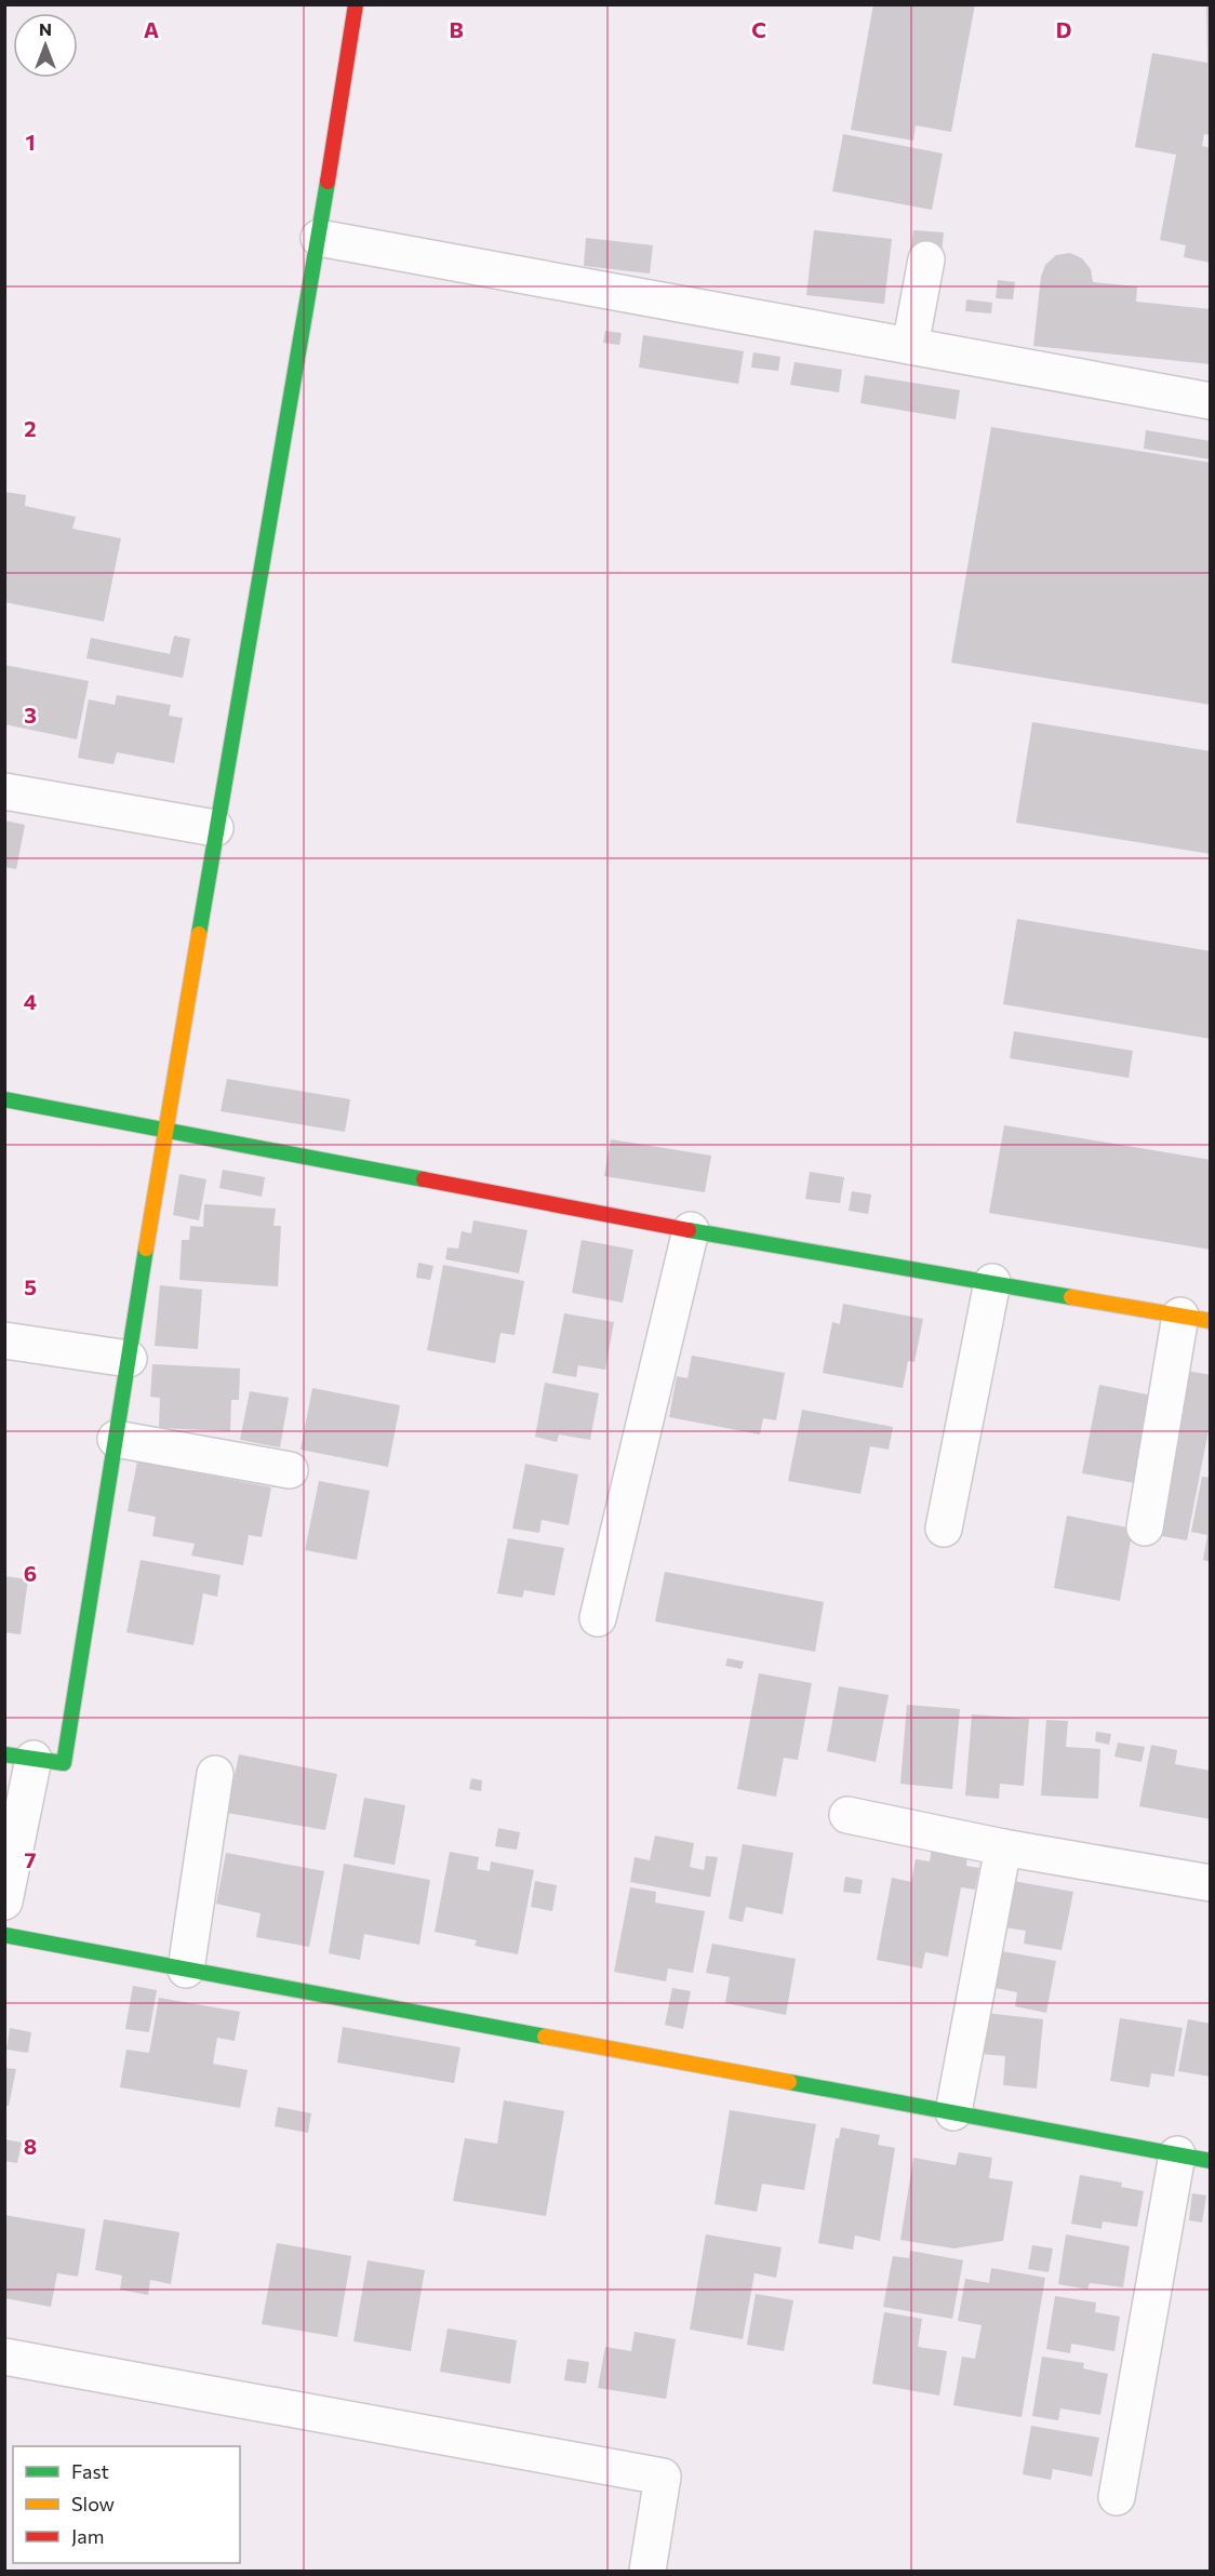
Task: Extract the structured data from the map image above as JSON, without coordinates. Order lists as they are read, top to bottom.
{
  "legend": ["Fast", "Slow", "Jam"],
  "north": "top",
  "grid": {
    "columns": [
      "A",
      "B",
      "C",
      "D"
    ],
    "rows": [
      "1",
      "2",
      "3",
      "4",
      "5",
      "6",
      "7",
      "8"
    ]
  }
}
